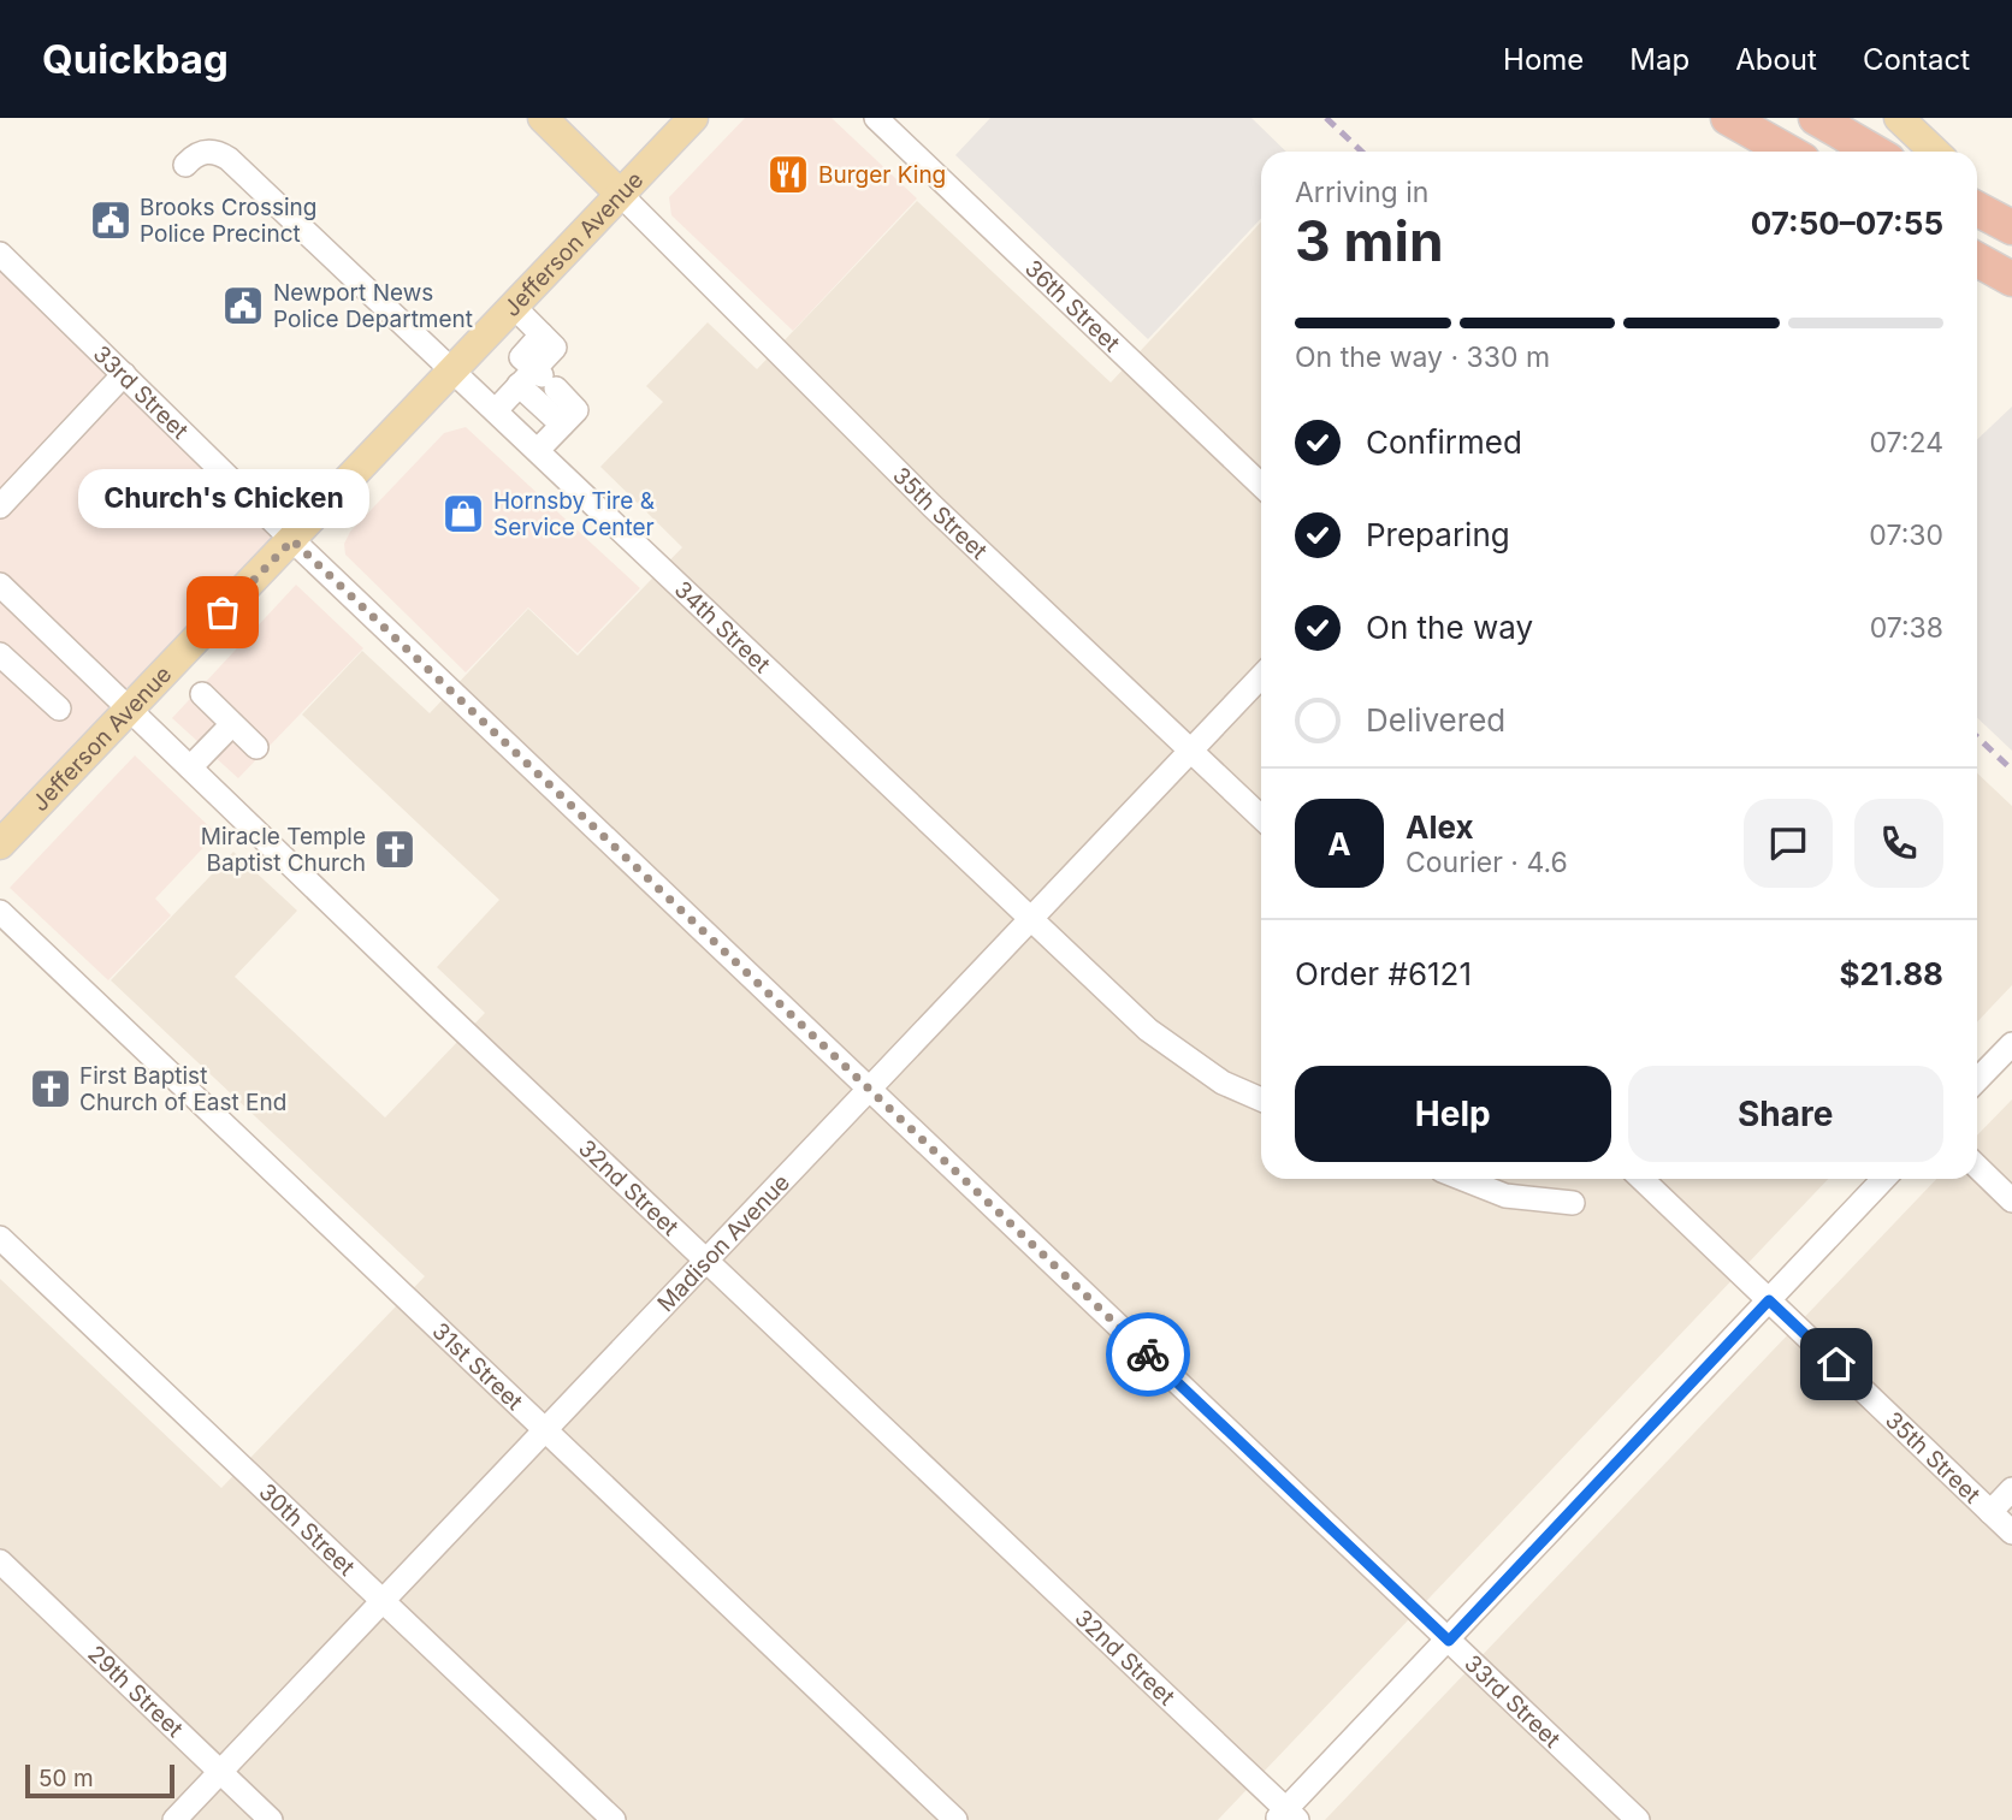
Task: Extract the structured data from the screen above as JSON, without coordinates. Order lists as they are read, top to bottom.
{
  "streets": {
    "main road": ["Jefferson Avenue"],
    "street": [
      "36th Street",
      "33rd Street",
      "35th Street",
      "34th Street",
      "32nd Street",
      "Madison Avenue",
      "31st Street",
      "30th Street",
      "29th Street"
    ]
  },
  "crossings": [
    ["Jefferson Avenue", "33rd Street"],
    ["Jefferson Avenue", "35th Street"],
    ["Jefferson Avenue", "34th Street"],
    ["Jefferson Avenue", "32nd Street"],
    ["33rd Street", "Madison Avenue"],
    ["35th Street", "Madison Avenue"],
    ["34th Street", "Madison Avenue"],
    ["32nd Street", "Madison Avenue"],
    ["Madison Avenue", "31st Street"],
    ["Madison Avenue", "30th Street"],
    ["Madison Avenue", "29th Street"]
  ],
  "places": {
    "restaurant": ["Burger King"],
    "public building": ["Brooks Crossing Police Precinct", "Newport News Police Department"],
    "shop": ["Hornsby Tire & Service Center"],
    "other": ["Church's Chicken"],
    "church": ["Miracle Temple Baptist Church", "First Baptist Church of East End"]
  },
  "scale_bar": "50 m",
  "page": {
    "header": "Quickbag",
    "nav": [
      "Home",
      "Map",
      "About",
      "Contact"
    ],
    "heading": ["3 min", "Arriving in", "07:50–07:55"],
    "panel": [
      "Alex",
      "Courier · 4.6",
      "Order #6121",
      "$21.88"
    ],
    "bar": "On the way · 330 m",
    "list": [
      ["Confirmed", "07:24"],
      ["Preparing", "07:30"],
      ["On the way", "07:38"],
      "Delivered"
    ],
    "bubble": "Church's Chicken",
    "round": "A",
    "buttons": ["Help", "Share"],
    "scale": "50 m"
  }
}
